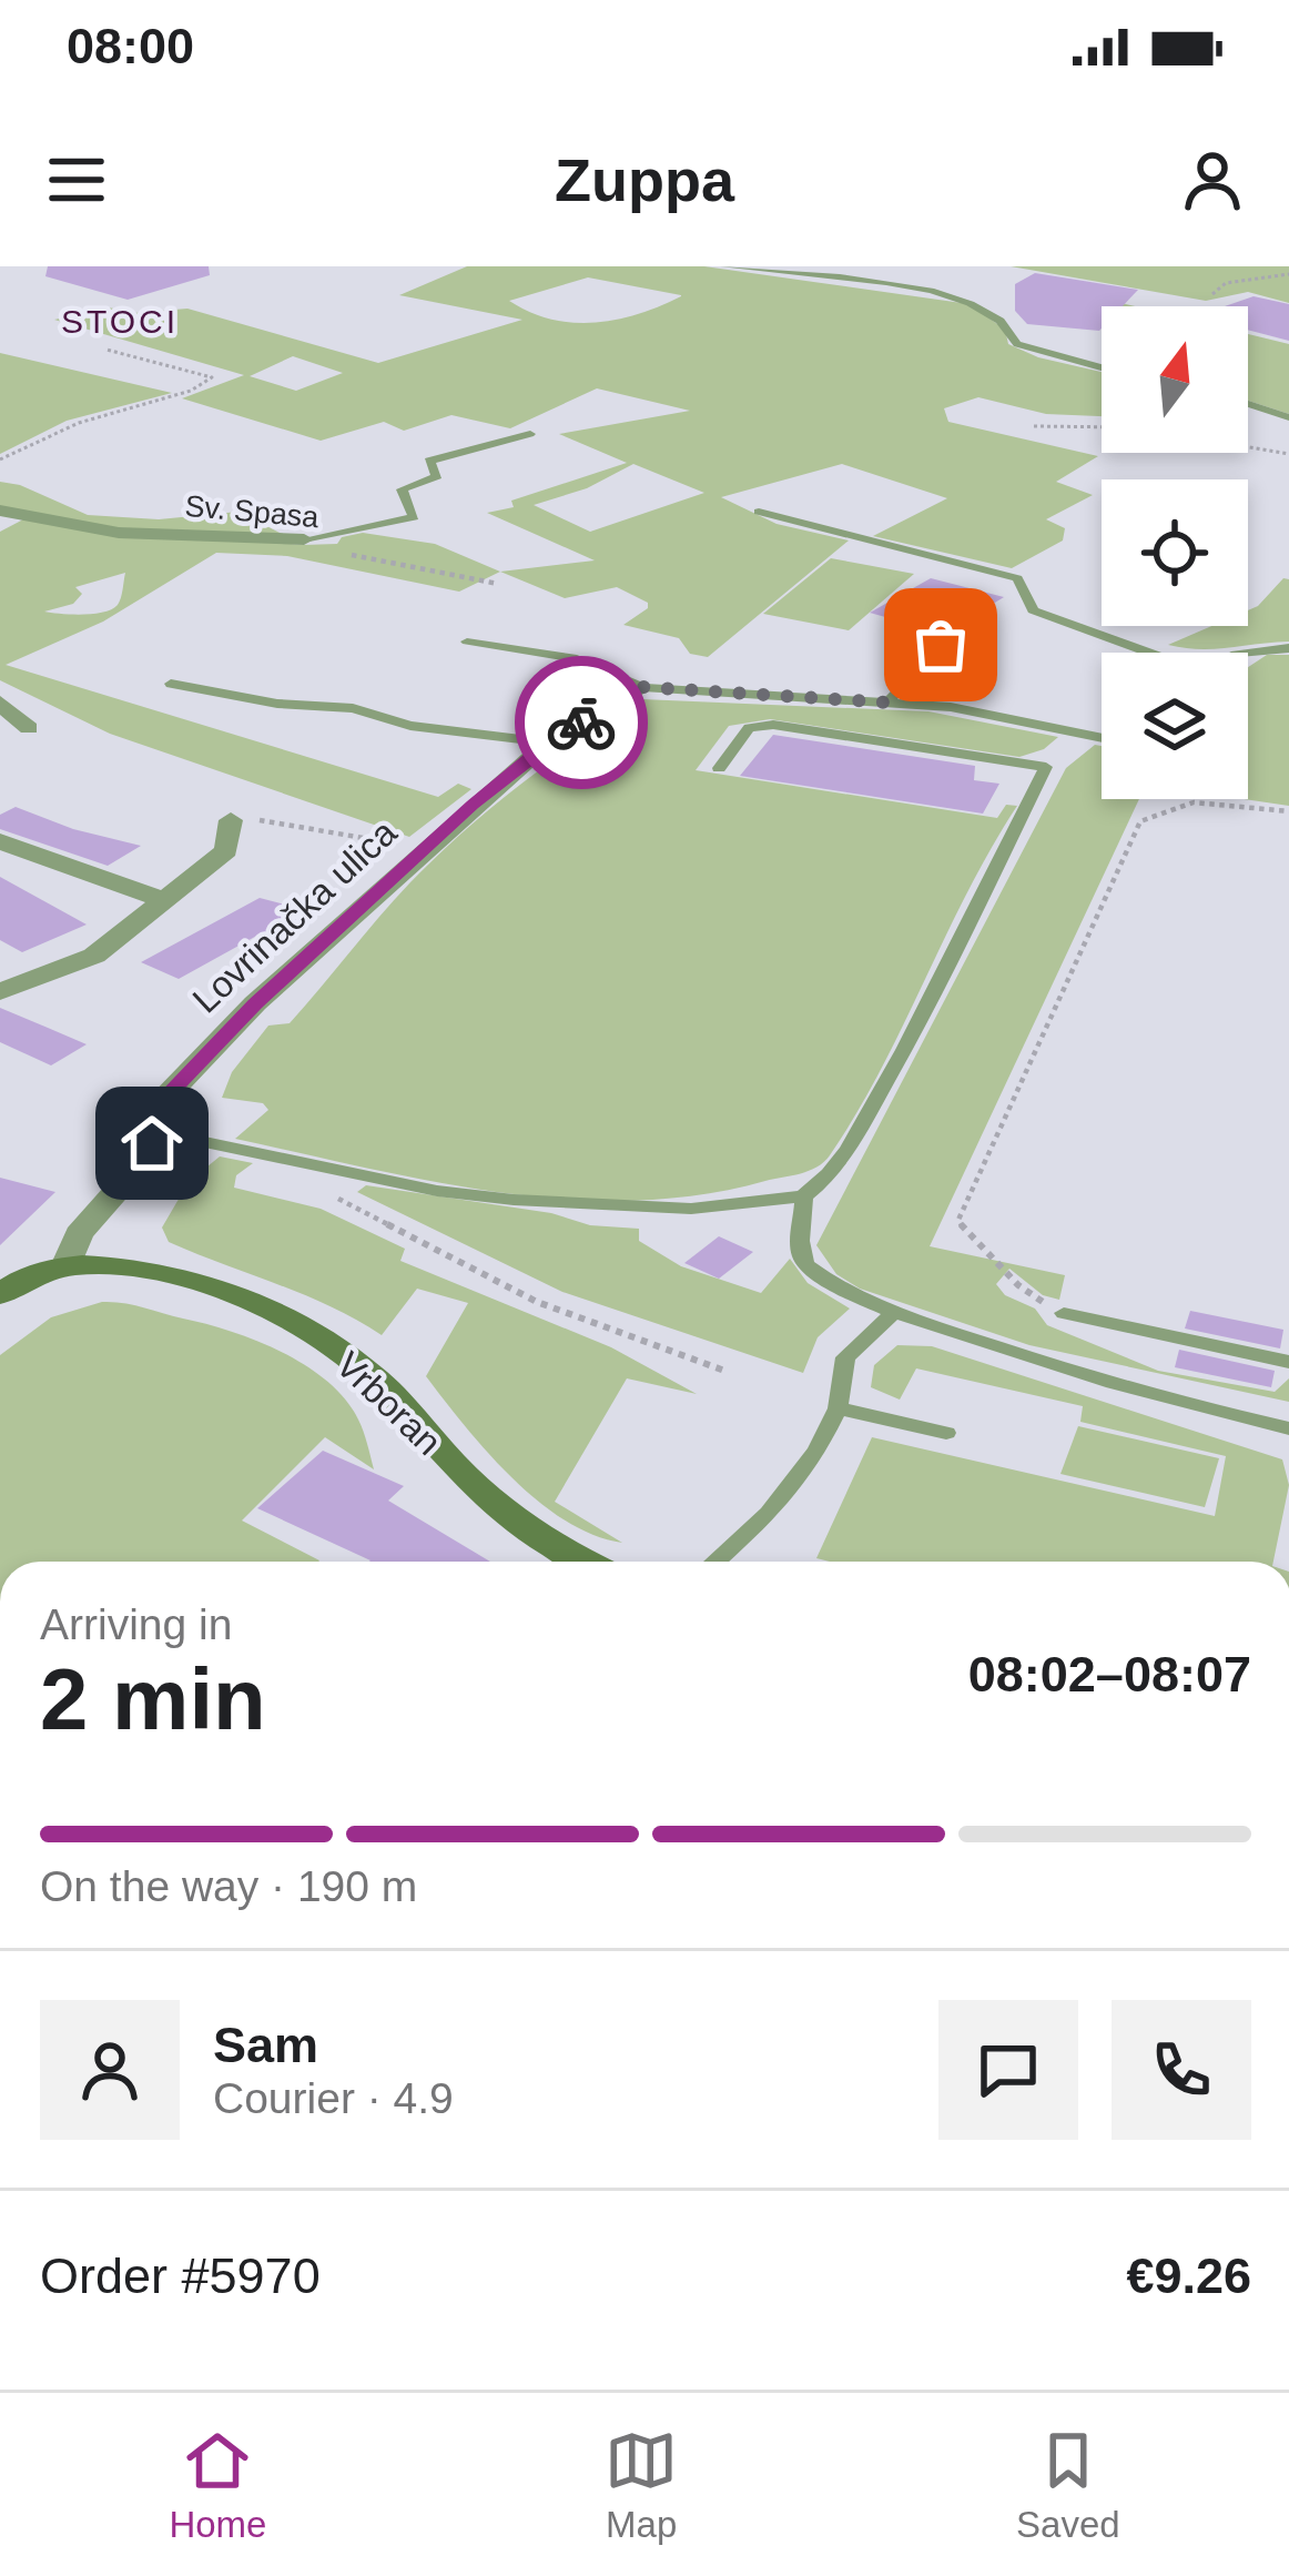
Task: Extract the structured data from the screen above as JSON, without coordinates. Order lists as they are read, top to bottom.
{
  "streets": {
    "street": ["Sv. Spasa", "Lovrinačka ulica", "Vrboran"]
  },
  "crossings": [
    ["Lovrinačka ulica", "Vrboran"]
  ],
  "districts": ["STOCI"],
  "north": "top",
  "page": {
    "status": "08:00",
    "header": "Zuppa",
    "heading": ["2 min", "Arriving in", "08:02–08:07"],
    "panel": [
      "Sam",
      "Courier · 4.9",
      "Order #5970",
      "€9.26"
    ],
    "bar": "On the way · 190 m",
    "tabs": ["Home", "Map", "Saved"]
  }
}
